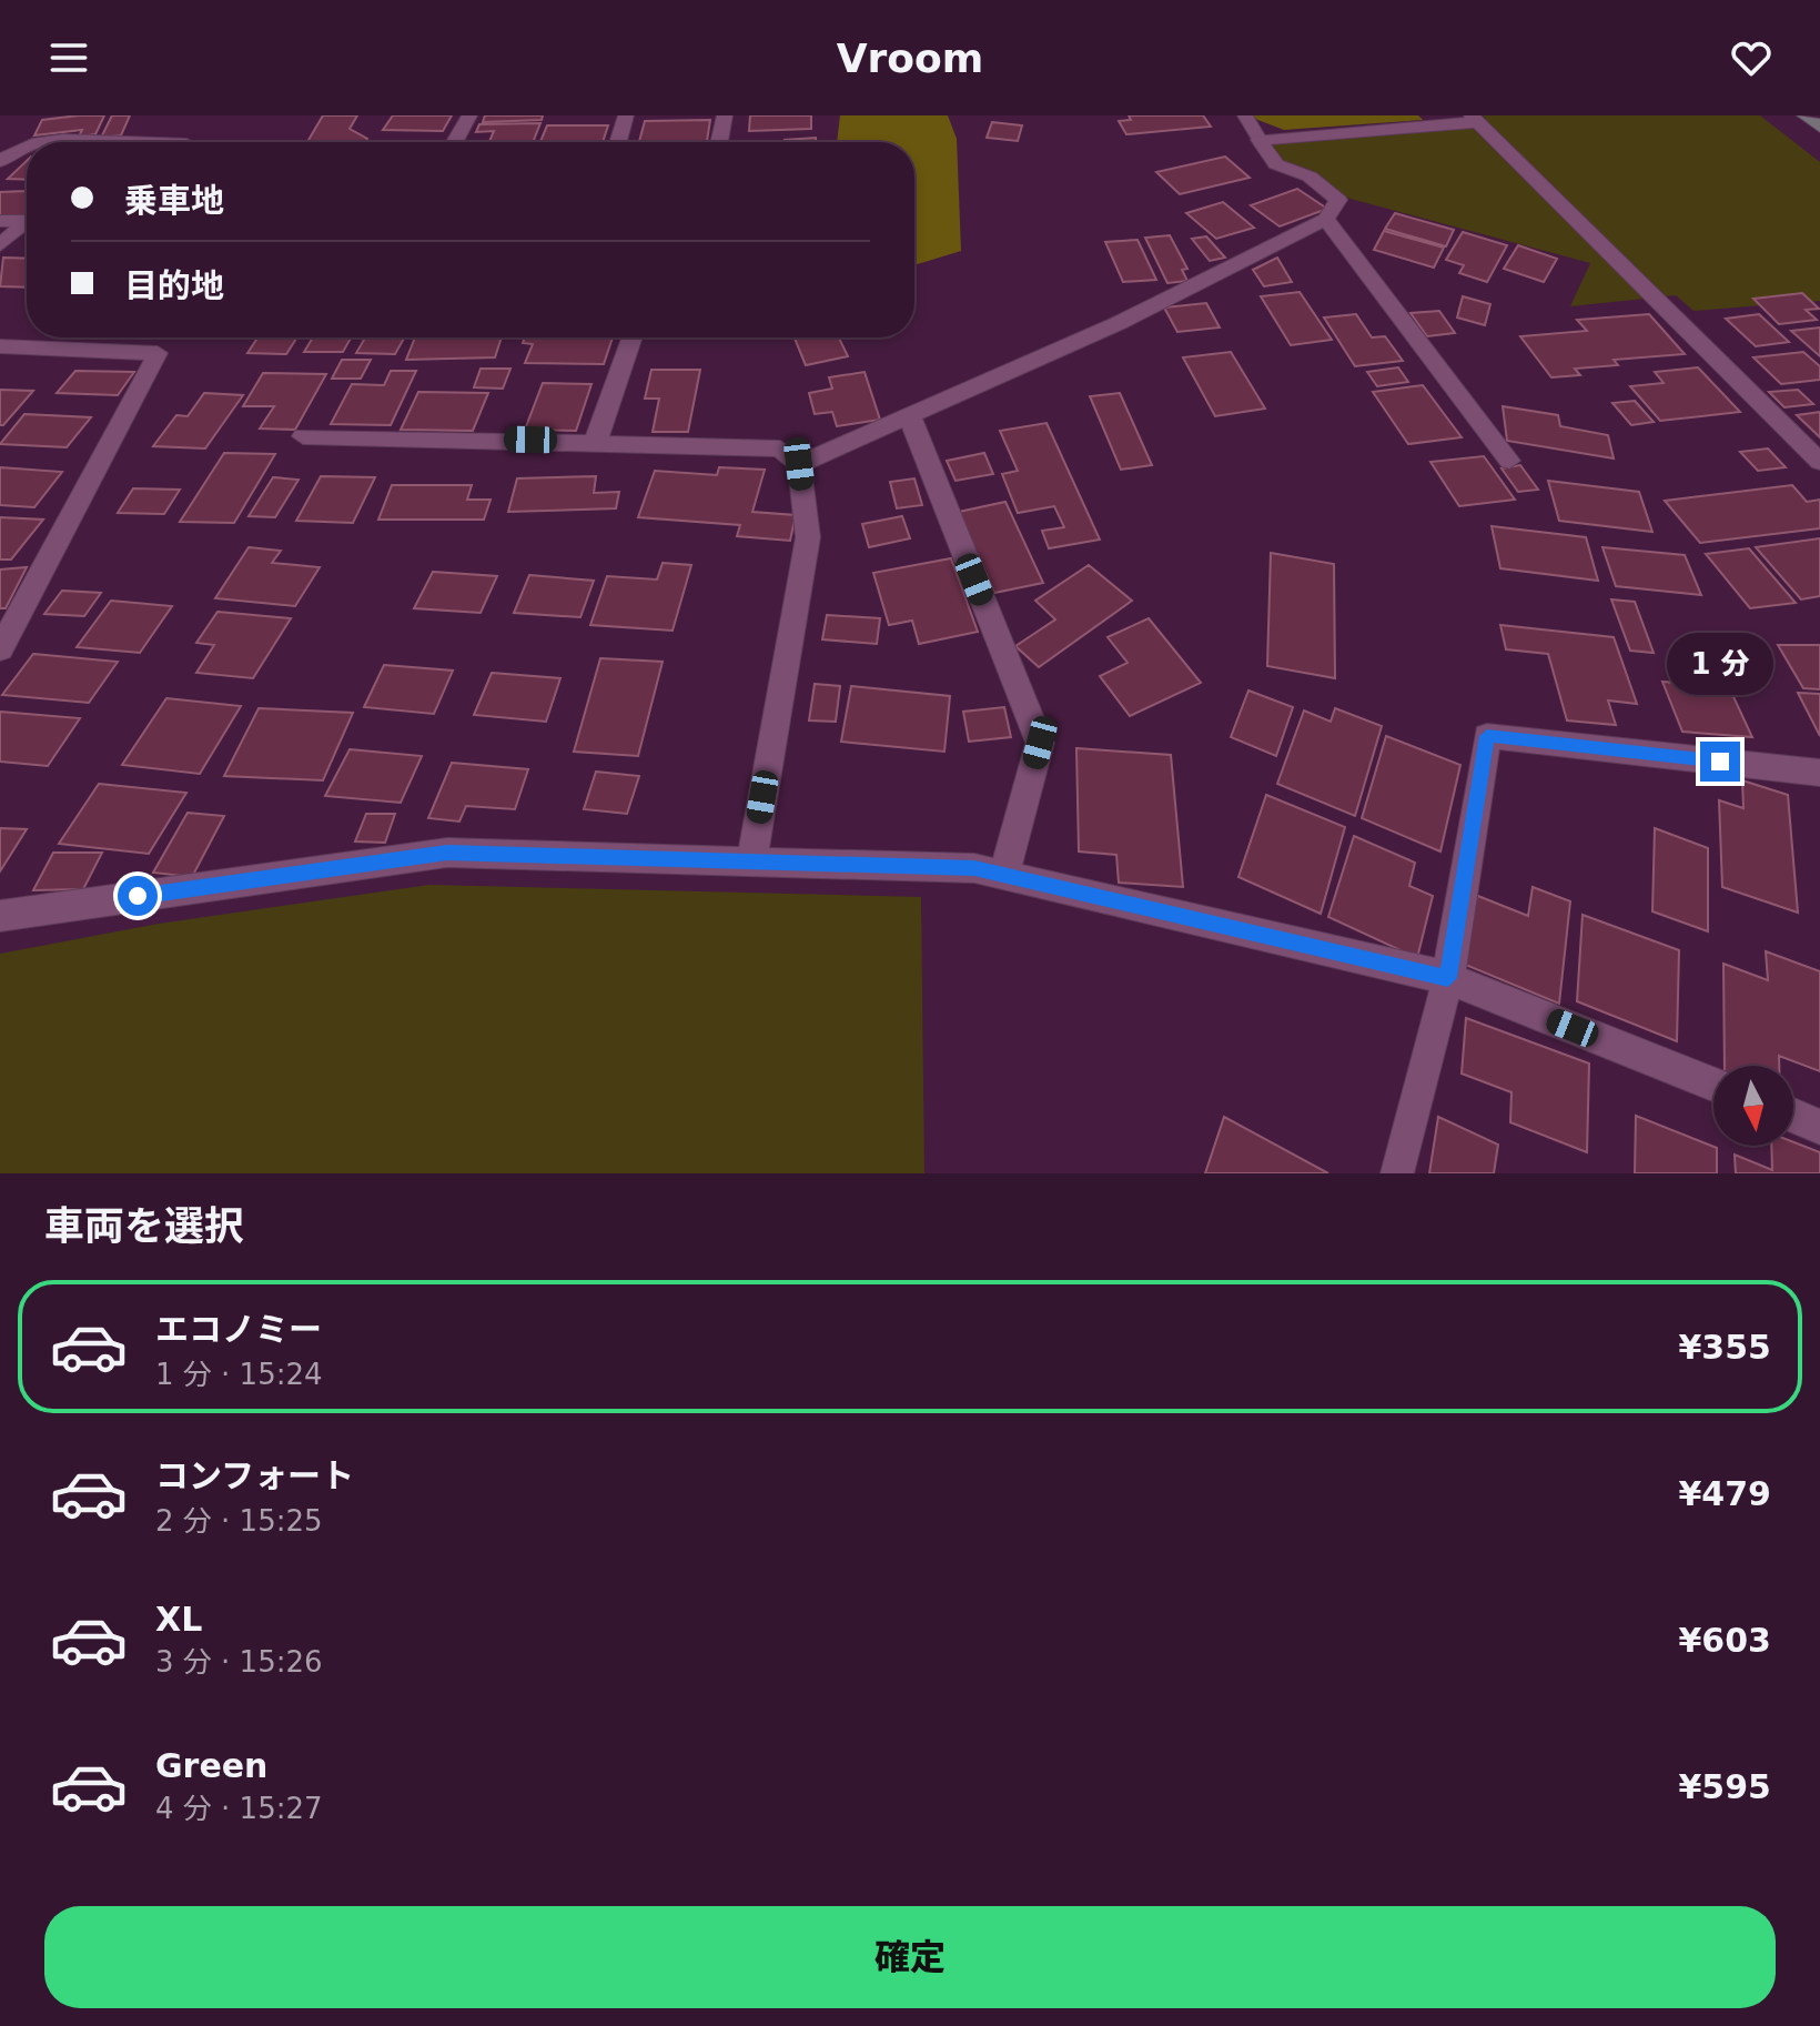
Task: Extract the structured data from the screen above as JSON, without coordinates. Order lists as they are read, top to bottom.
{
  "north": "bottom",
  "page": {
    "header": "Vroom",
    "banner": ["乗車地", "目的地"],
    "bubble": "1 分",
    "heading": "車両を選択",
    "list": [
      {
        "name": "エコノミー",
        "note": "1 分 · 15:24",
        "value": "¥355"
      },
      {
        "name": "コンフォート",
        "note": "2 分 · 15:25",
        "value": "¥479"
      },
      {
        "name": "XL",
        "note": "3 分 · 15:26",
        "value": "¥603"
      },
      {
        "name": "Green",
        "note": "4 分 · 15:27",
        "value": "¥595"
      }
    ],
    "buttons": "確定"
  }
}
